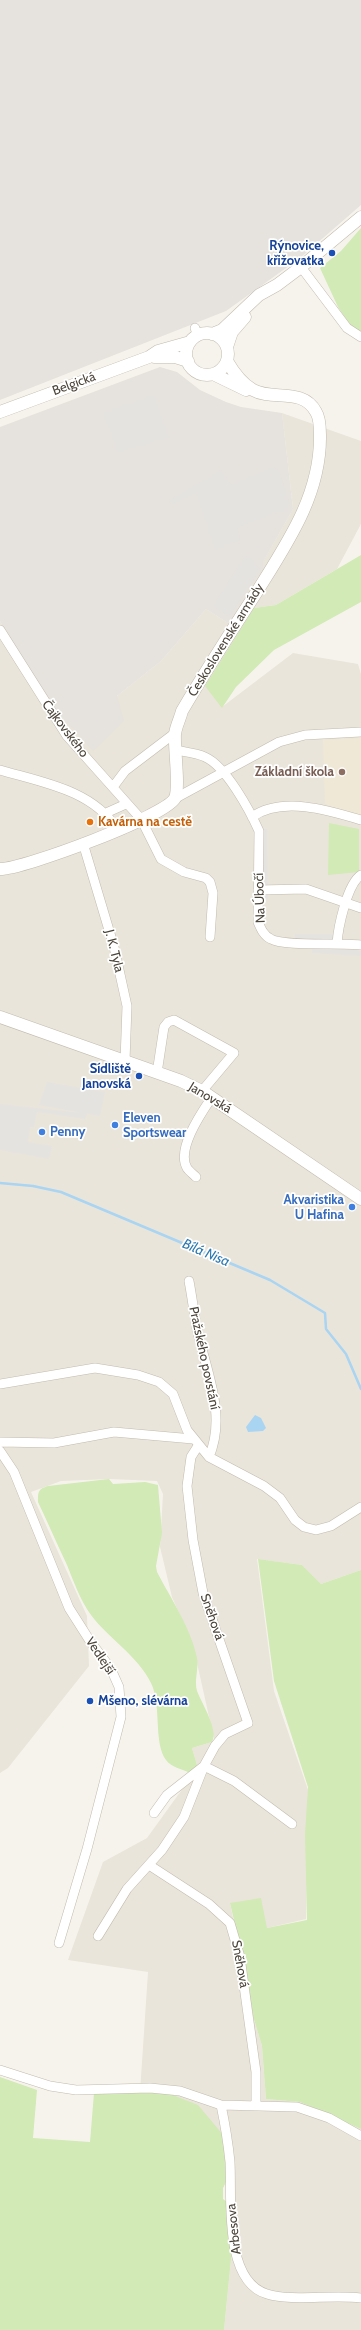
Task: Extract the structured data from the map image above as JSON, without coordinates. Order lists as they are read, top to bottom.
{
  "streets": {
    "street": [
      "Belgická",
      "Československé armády",
      "Čajkovského",
      "Na Úbočí",
      "J. K. Tyla",
      "Janovská",
      "Pražského povstání",
      "Sněhová",
      "Vedlejší",
      "Arbesova"
    ]
  },
  "crossings": [
    ["Belgická", "Československé armády"],
    ["Československé armády", "Na Úbočí"],
    ["J. K. Tyla", "Janovská"]
  ],
  "water": ["Bílá Nisa"],
  "places": [
    "Rýnovice, křižovatka",
    "Základní škola",
    "Kavárna na cestě",
    "Sídliště Janovská",
    "Eleven Sportswear",
    "Penny",
    "Akvaristika U Hafina",
    "Mšeno, slévárna"
  ]
}
